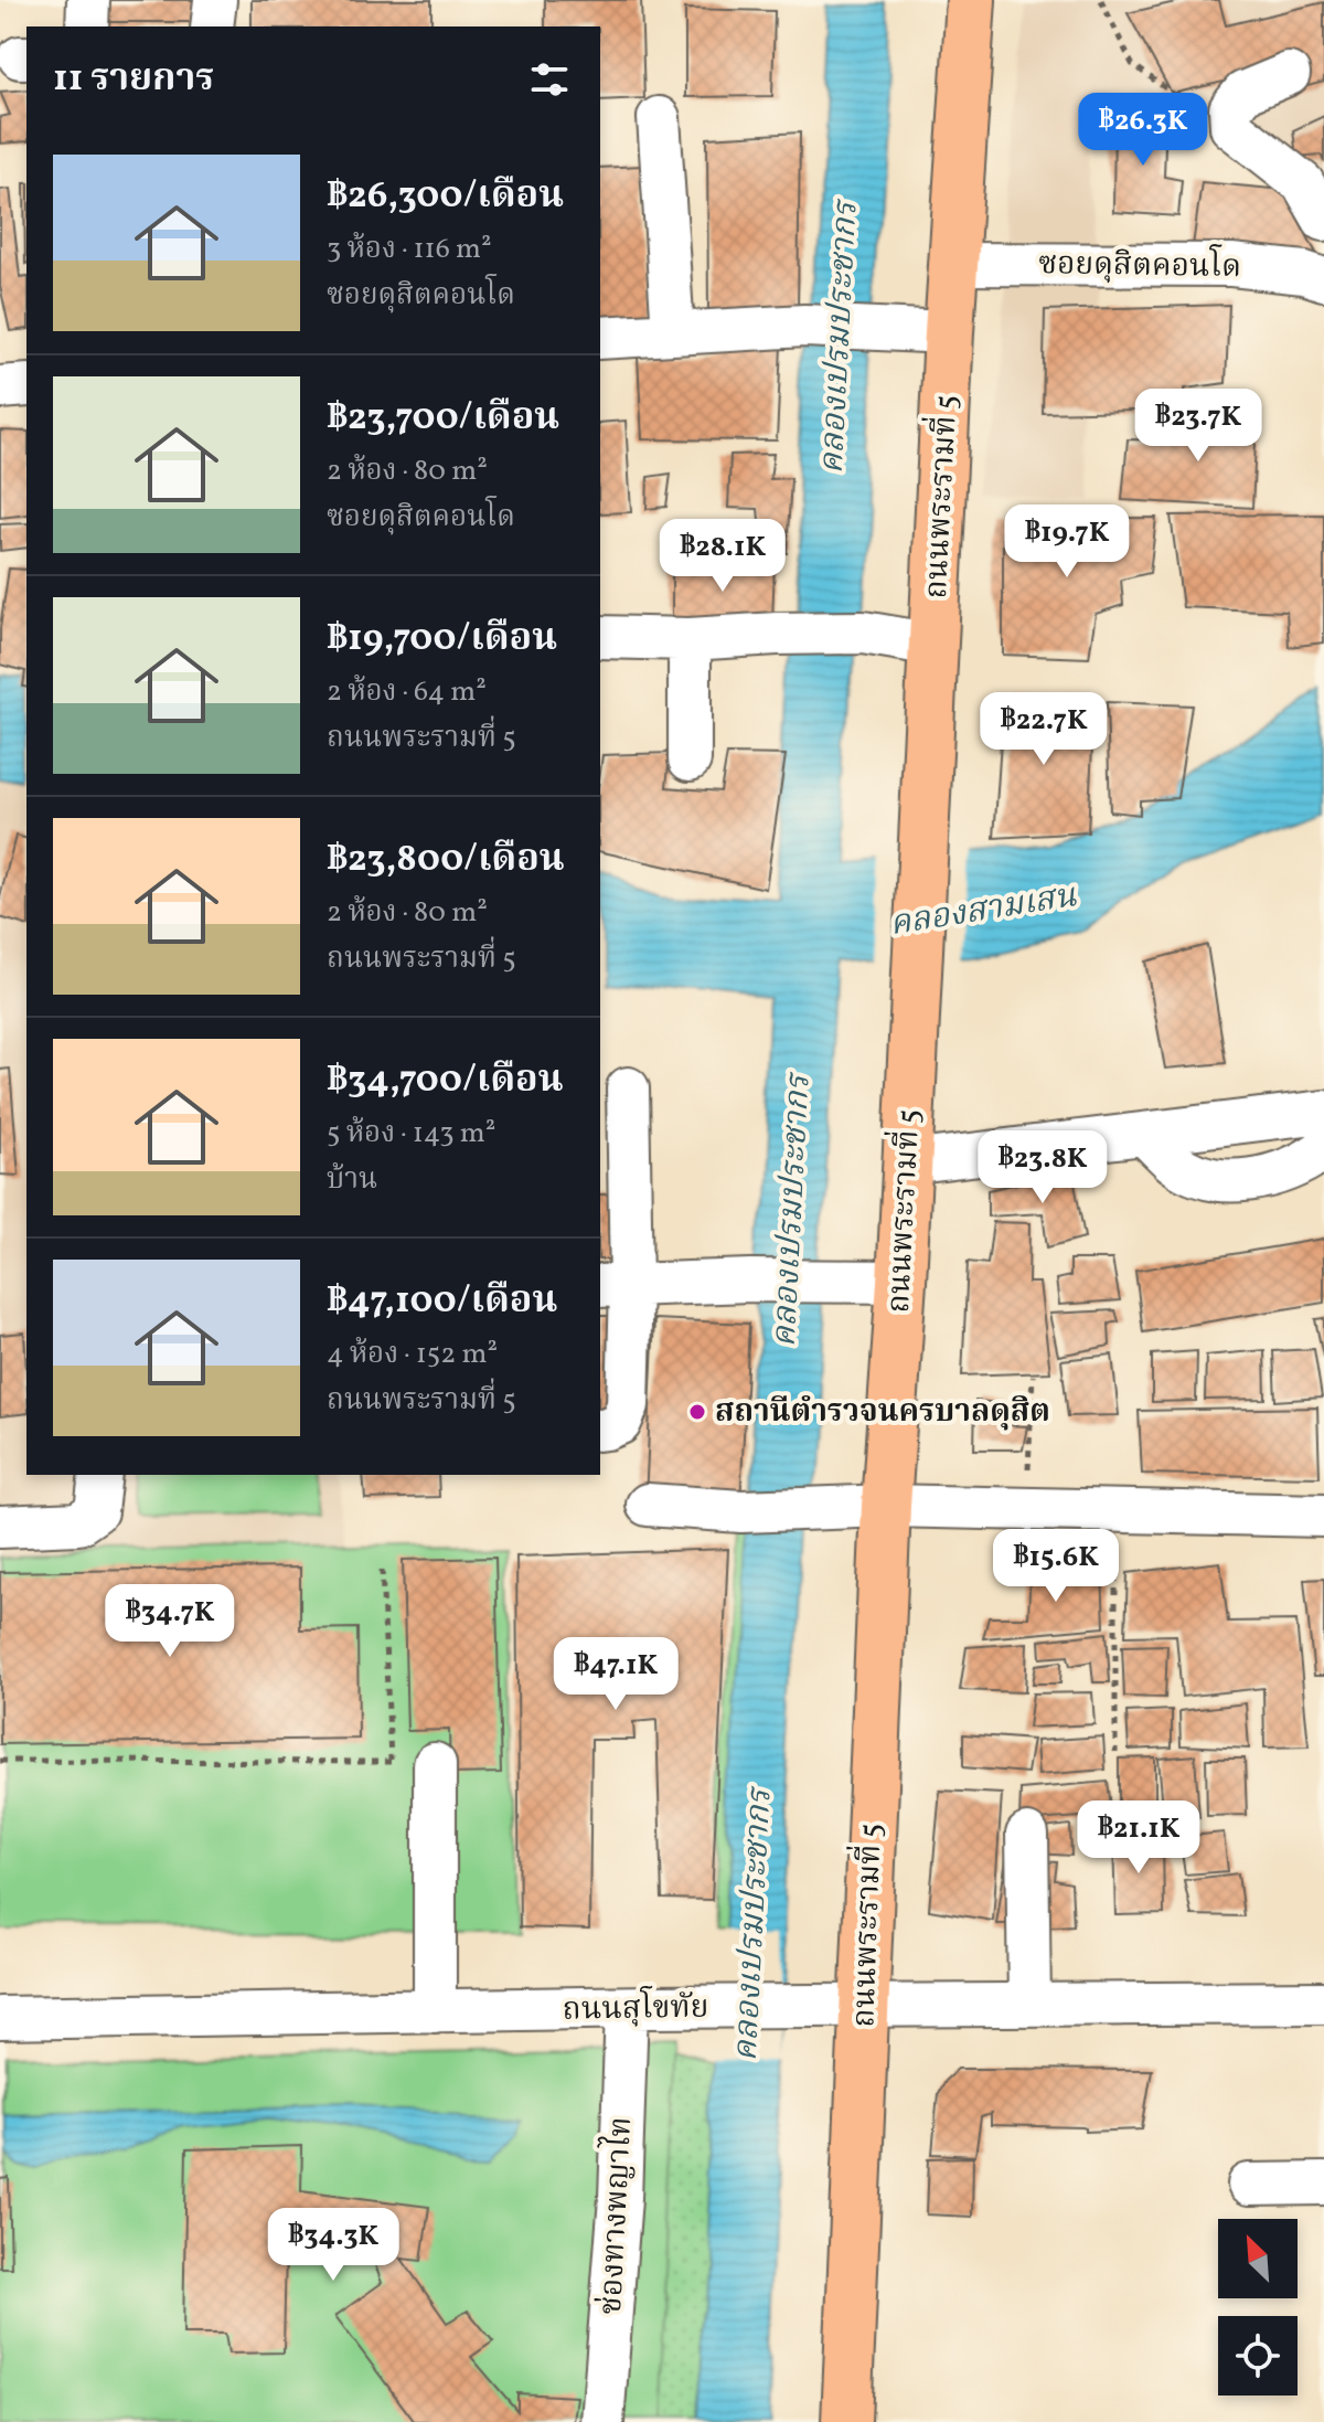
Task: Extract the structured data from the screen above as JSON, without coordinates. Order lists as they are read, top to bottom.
{
  "streets": {
    "main road": ["ถนนพระรามที่ 5"],
    "street": ["ซอยดุสิตคอนโด", "ถนนสุโขทัย", "ช่องทางพญาไท"]
  },
  "crossings": [
    ["ซอยดุสิตคอนโด", "ถนนพระรามที่ 5"],
    ["ถนนพระรามที่ 5", "ถนนสุโขทัย"],
    ["ถนนสุโขทัย", "ช่องทางพญาไท"]
  ],
  "water": ["คลองเปรมประชากร", "คลองสามเสน"],
  "places": ["สถานีตำรวจนครบาลดุสิต"],
  "north": "top left",
  "page": {
    "heading": "11 รายการ",
    "price": [
      "฿26.3K",
      "฿23.7K",
      "฿19.7K",
      "฿28.1K",
      "฿22.7K",
      "฿23.8K",
      "฿15.6K",
      "฿34.7K",
      "฿47.1K",
      "฿21.1K",
      "฿34.3K"
    ],
    "list": [
      {
        "name": "฿26,300/เดือน",
        "note": "3 ห้อง · 116 m² · ซอยดุสิตคอนโด"
      },
      {
        "name": "฿23,700/เดือน",
        "note": "2 ห้อง · 80 m² · ซอยดุสิตคอนโด"
      },
      {
        "name": "฿19,700/เดือน",
        "note": "2 ห้อง · 64 m² · ถนนพระรามที่ 5"
      },
      {
        "name": "฿23,800/เดือน",
        "note": "2 ห้อง · 80 m² · ถนนพระรามที่ 5"
      },
      {
        "name": "฿34,700/เดือน",
        "note": "5 ห้อง · 143 m² · บ้าน"
      },
      {
        "name": "฿47,100/เดือน",
        "note": "4 ห้อง · 152 m² · ถนนพระรามที่ 5"
      }
    ]
  }
}
